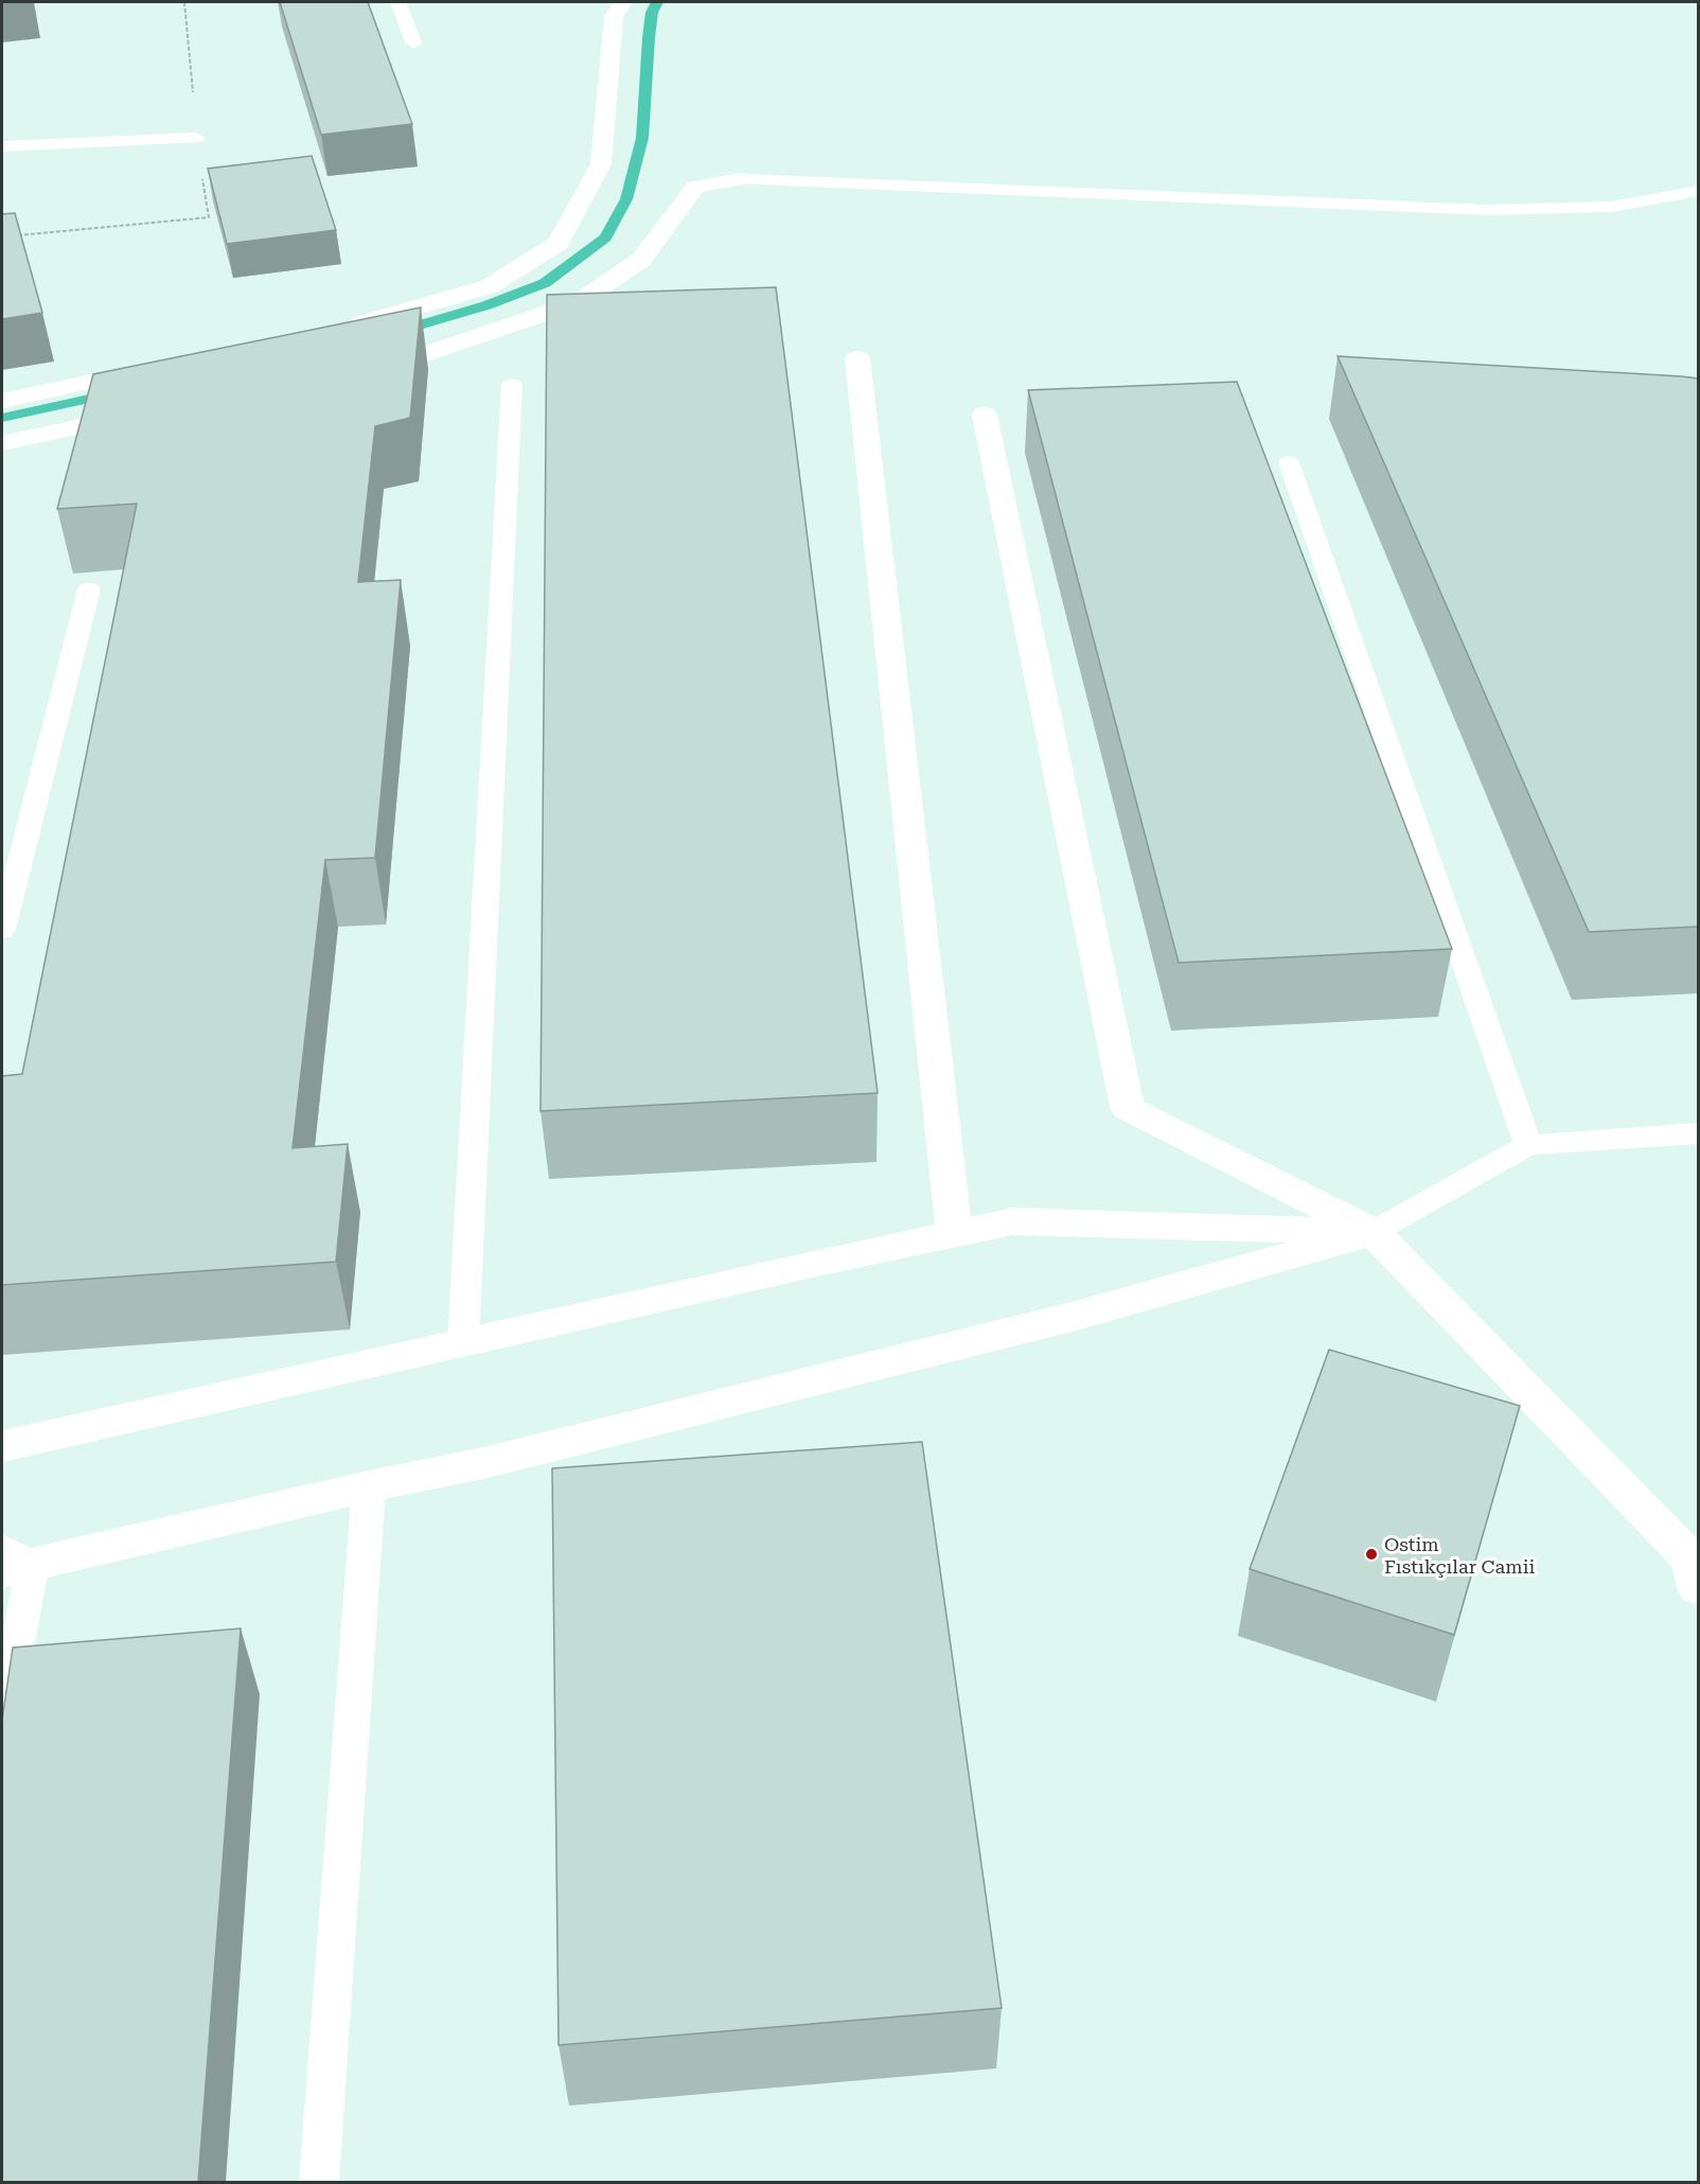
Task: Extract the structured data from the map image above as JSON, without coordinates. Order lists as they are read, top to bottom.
{
  "places": ["Ostim Fıstıkçılar Camii"]
}
